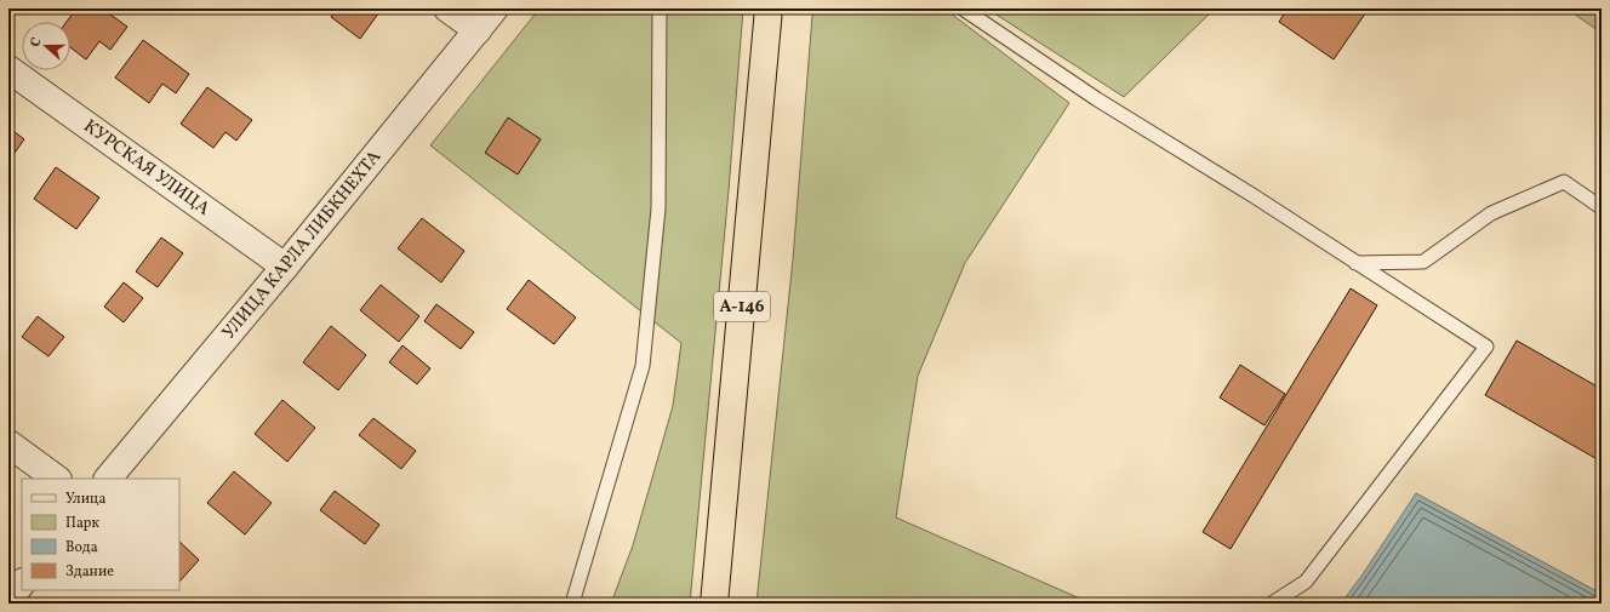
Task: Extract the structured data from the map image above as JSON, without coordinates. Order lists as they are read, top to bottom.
{
  "streets": {
    "highway": ["А-146"],
    "street": ["КУРСКАЯ УЛИЦА", "УЛИЦА КАРЛА ЛИБКНЕХТА"]
  },
  "crossings": [
    ["КУРСКАЯ УЛИЦА", "УЛИЦА КАРЛА ЛИБКНЕХТА"]
  ],
  "legend": [
    "Улица",
    "Парк",
    "Вода",
    "Здание"
  ],
  "north": "left"
}
